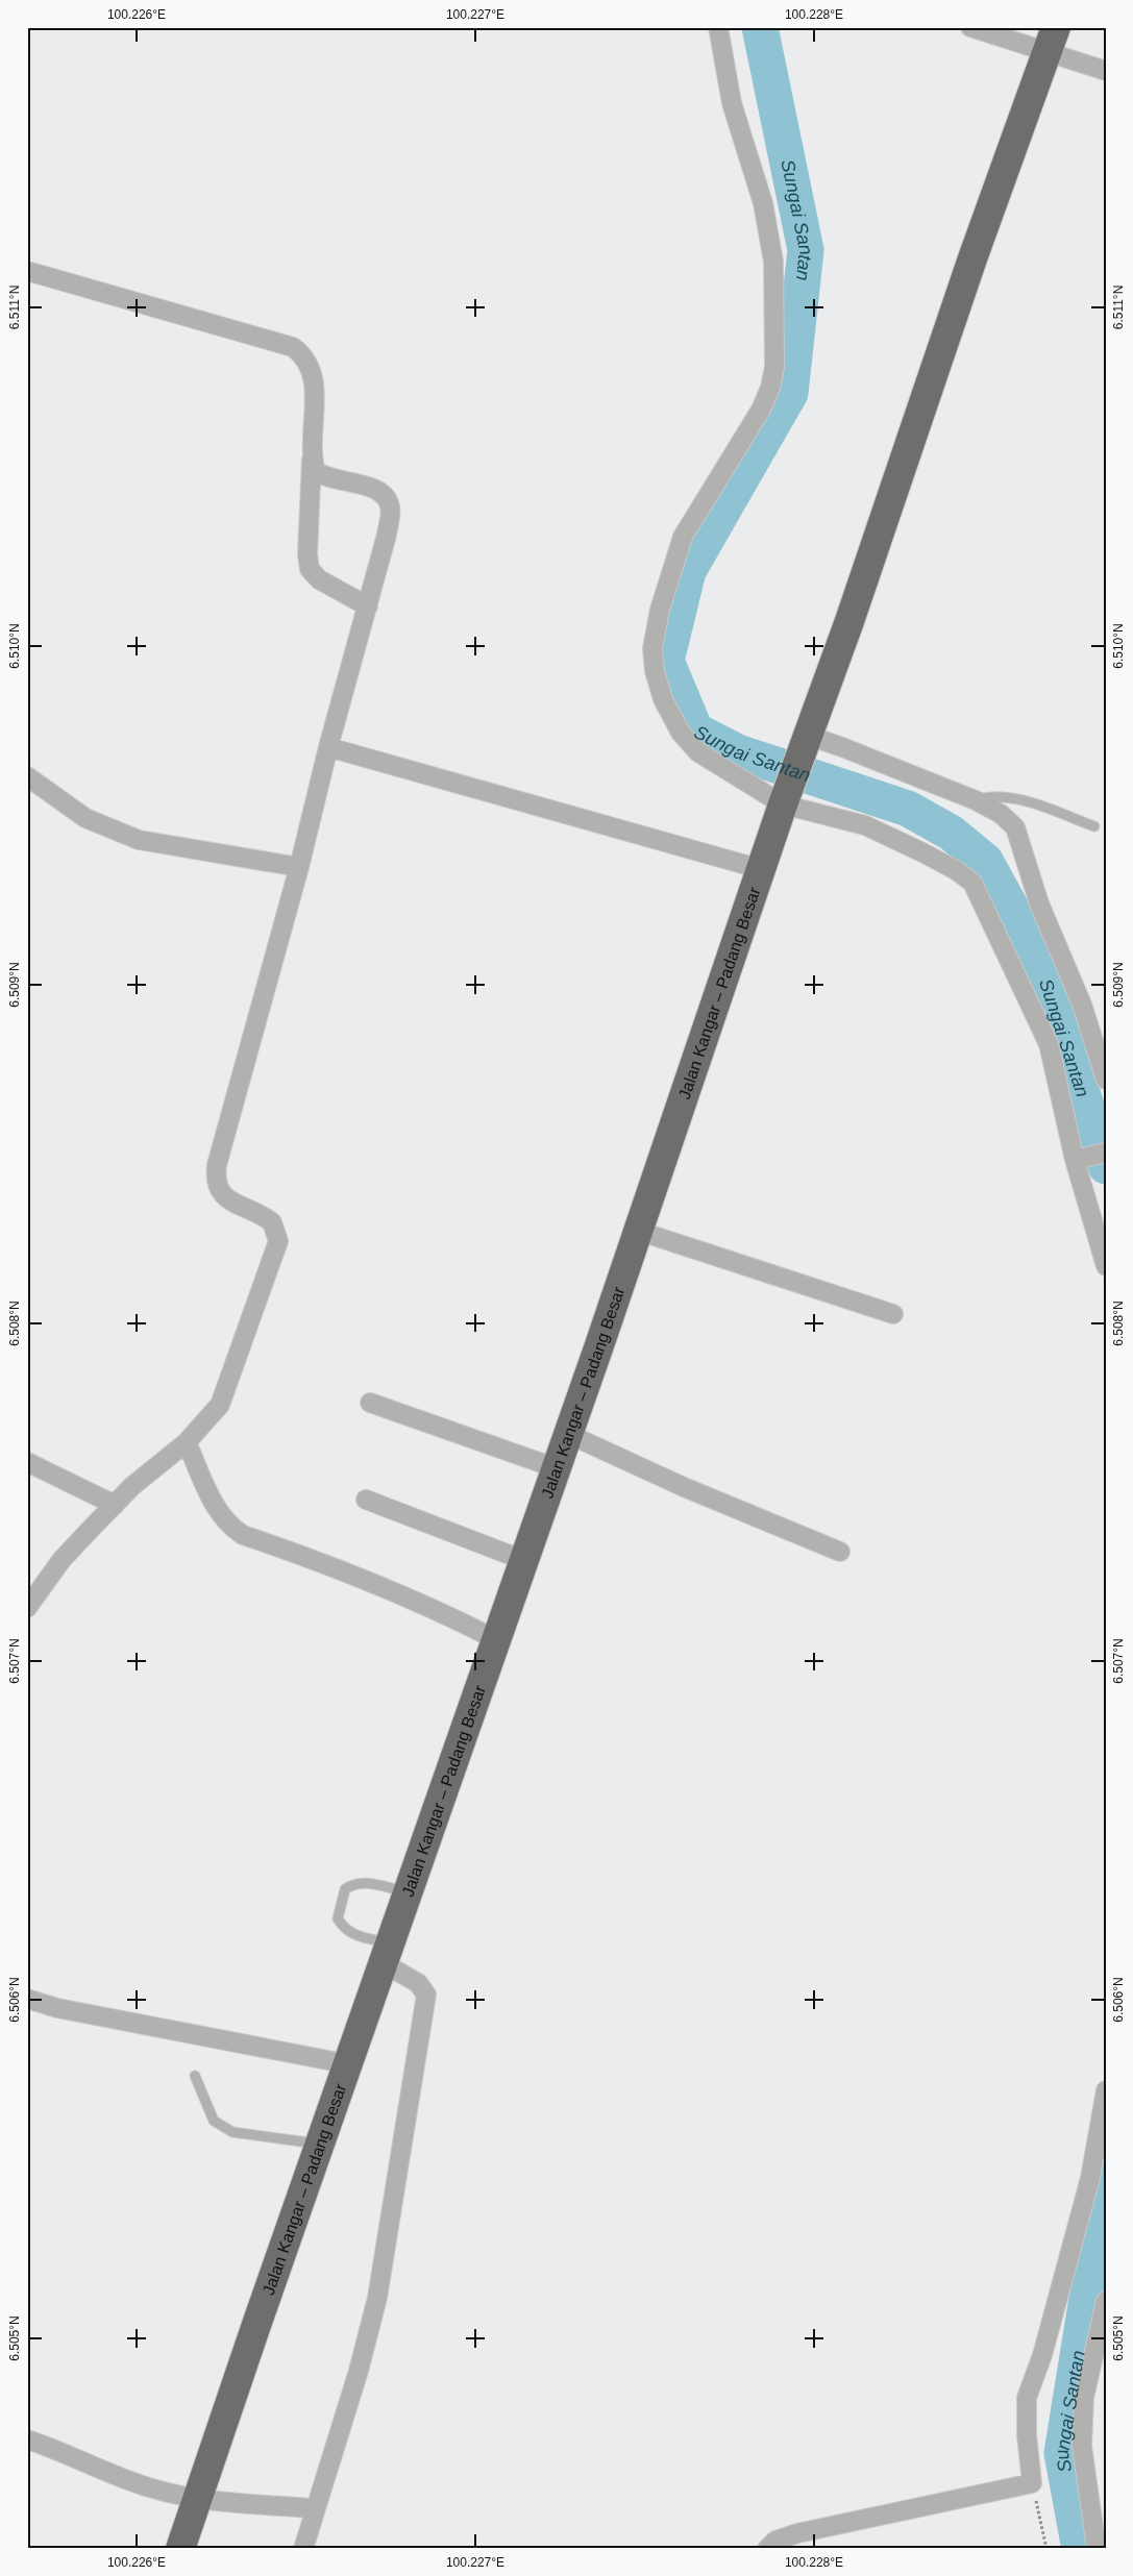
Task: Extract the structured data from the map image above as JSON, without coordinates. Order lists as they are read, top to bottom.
{
  "streets": {
    "highway": ["Jalan Kangar – Padang Besar"]
  },
  "water": ["Sungai Santan"],
  "coordinates": [
    "100.226°E",
    "100.227°E",
    "100.228°E",
    "6.511°N",
    "6.510°N",
    "6.509°N",
    "6.508°N",
    "6.507°N",
    "6.506°N",
    "6.505°N"
  ]
}
